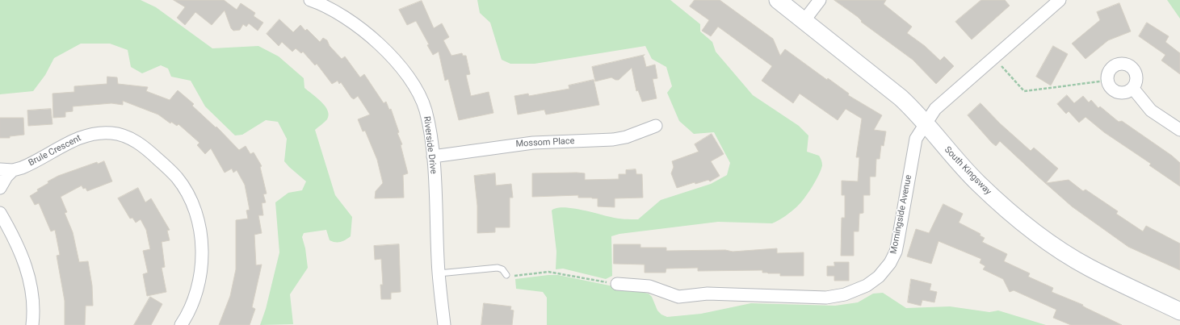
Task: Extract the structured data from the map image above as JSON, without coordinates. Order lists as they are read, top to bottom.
{
  "streets": {
    "street": [
      "Mossom Place",
      "Riverside Drive",
      "Brule Crescent",
      "South Kingsway",
      "Morningside Avenue"
    ]
  },
  "crossings": [
    ["Mossom Place", "Riverside Drive"],
    ["South Kingsway", "Morningside Avenue"]
  ]
}
